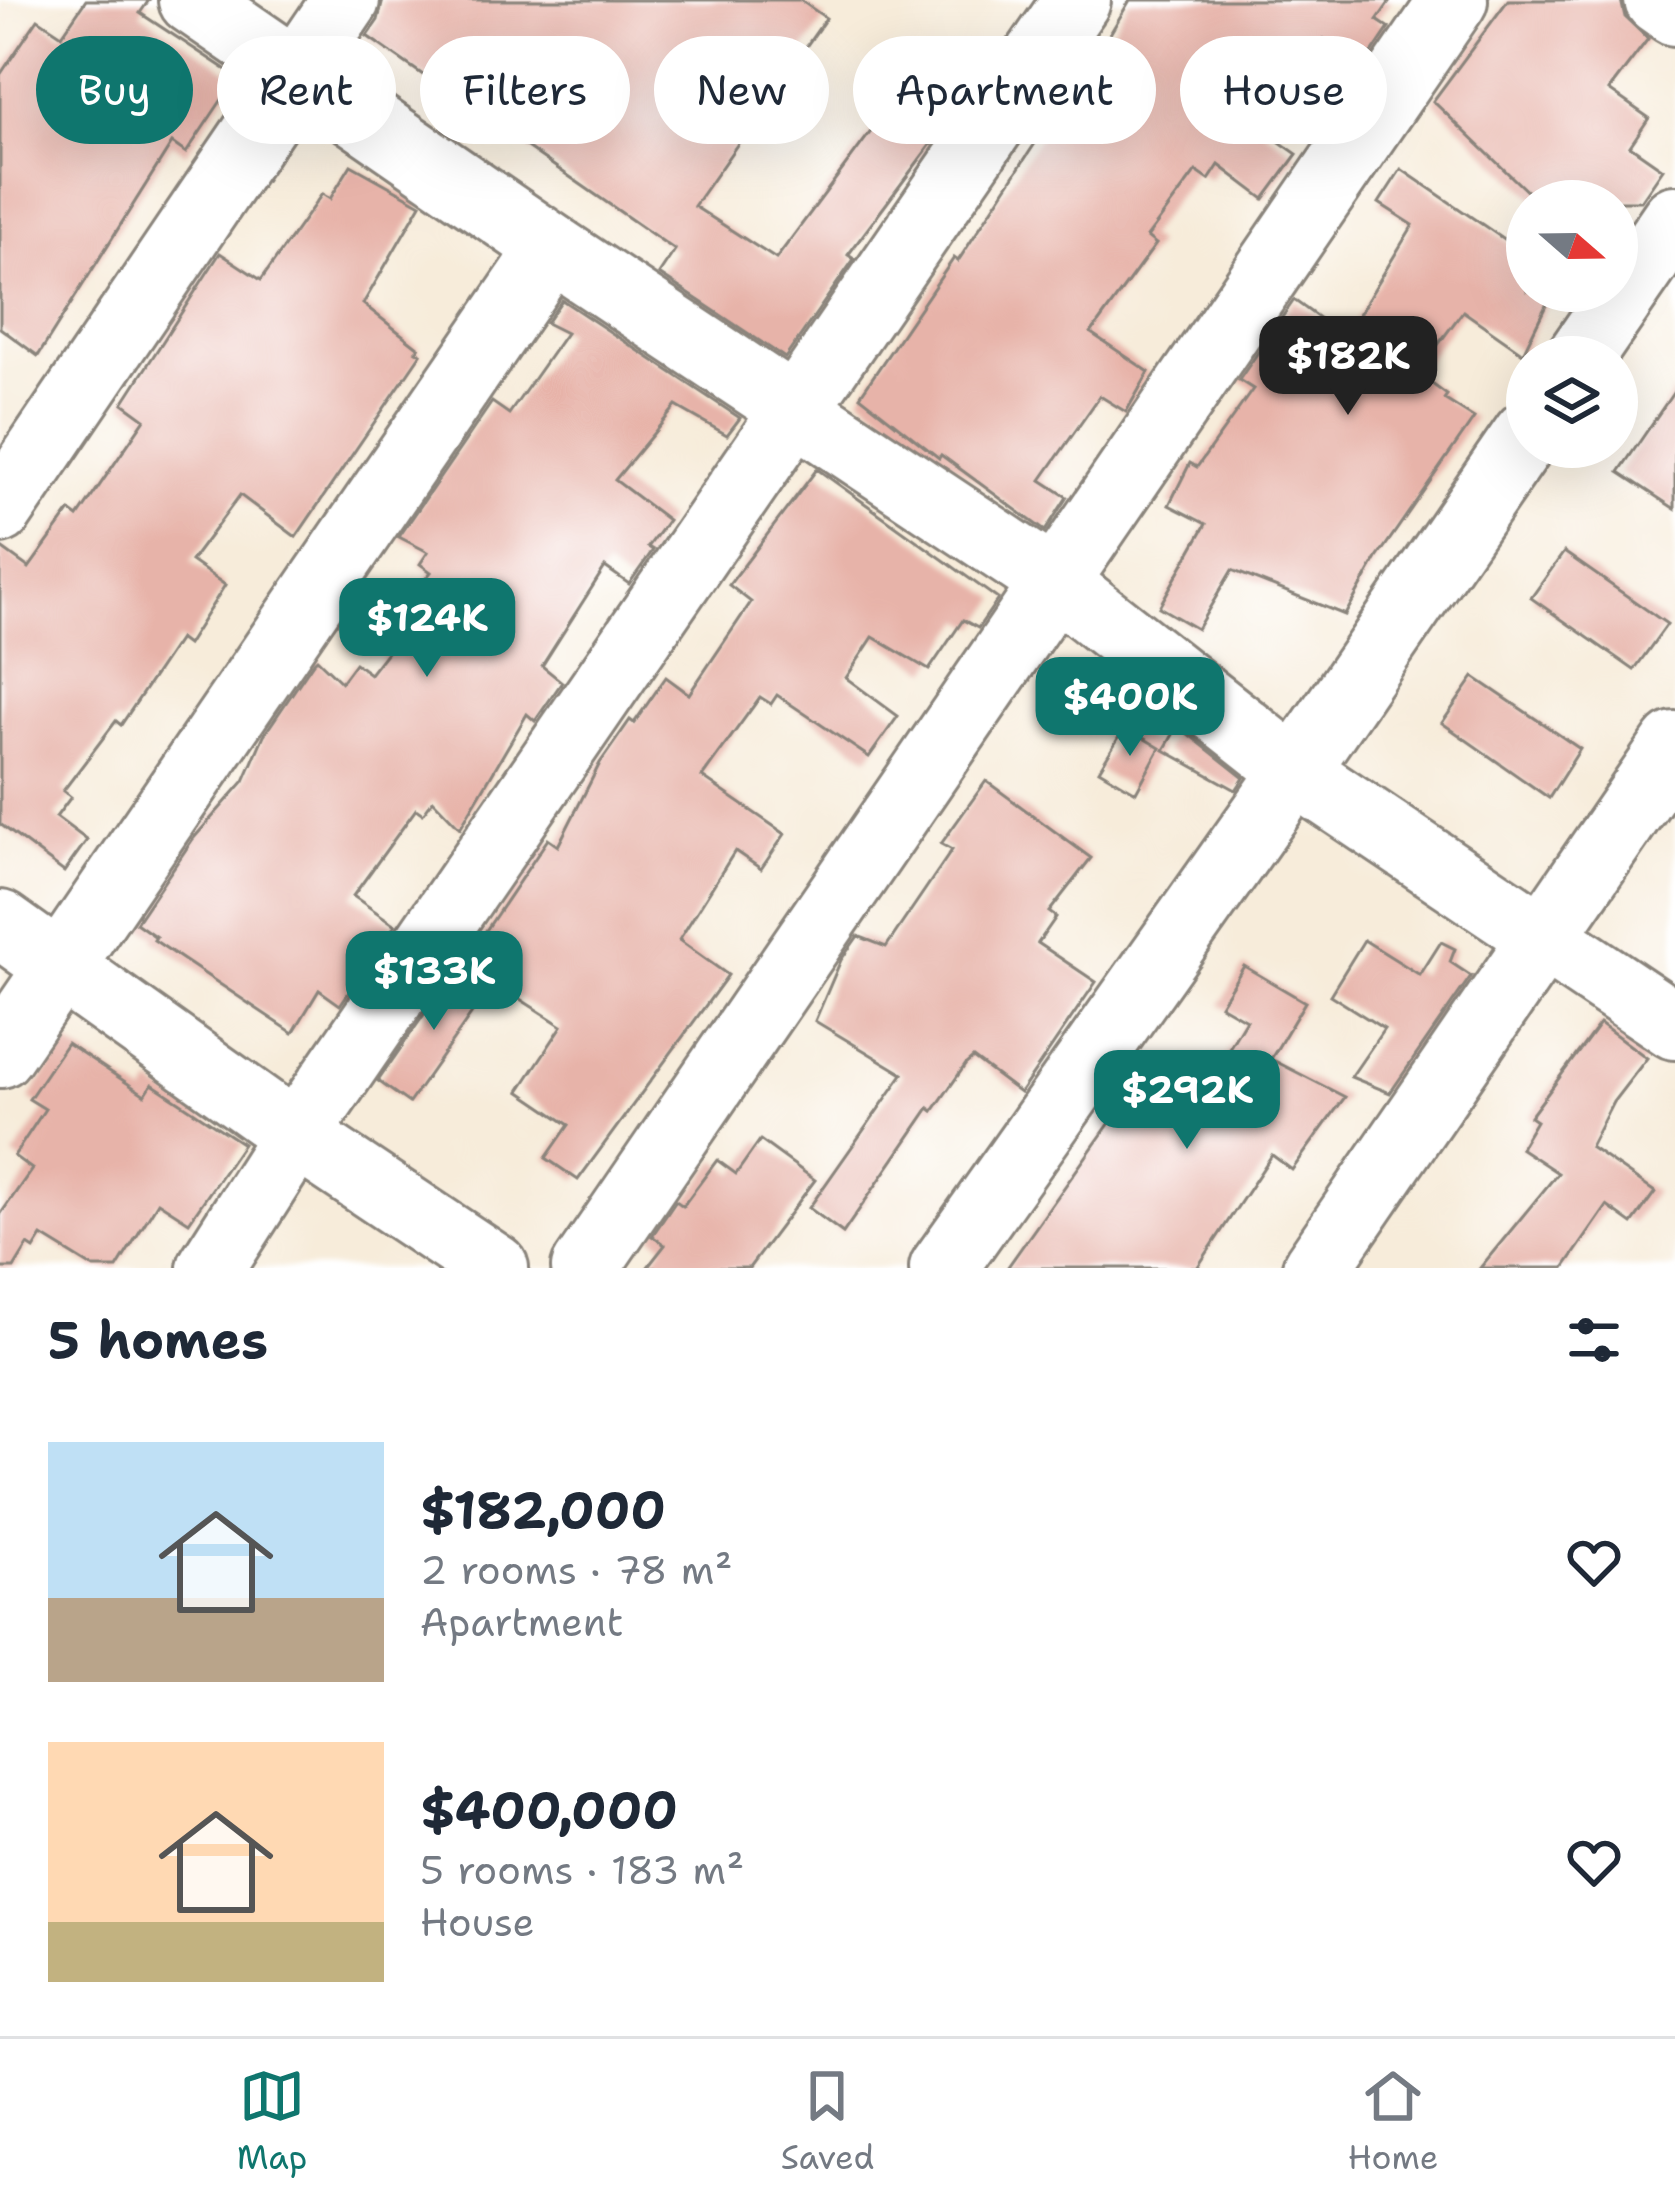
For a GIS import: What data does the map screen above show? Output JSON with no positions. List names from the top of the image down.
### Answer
{
  "north": "right",
  "page": {
    "chip": [
      "Buy",
      "Rent",
      "Filters",
      "New",
      "Apartment",
      "House"
    ],
    "price": [
      "$182K",
      "$124K",
      "$400K",
      "$133K",
      "$292K"
    ],
    "heading": "5 homes",
    "list": [
      {
        "name": "$182,000",
        "note": "2 rooms · 78 m² · Apartment"
      },
      {
        "name": "$400,000",
        "note": "5 rooms · 183 m² · House"
      }
    ],
    "tabs": ["Map", "Saved", "Home"]
  }
}
